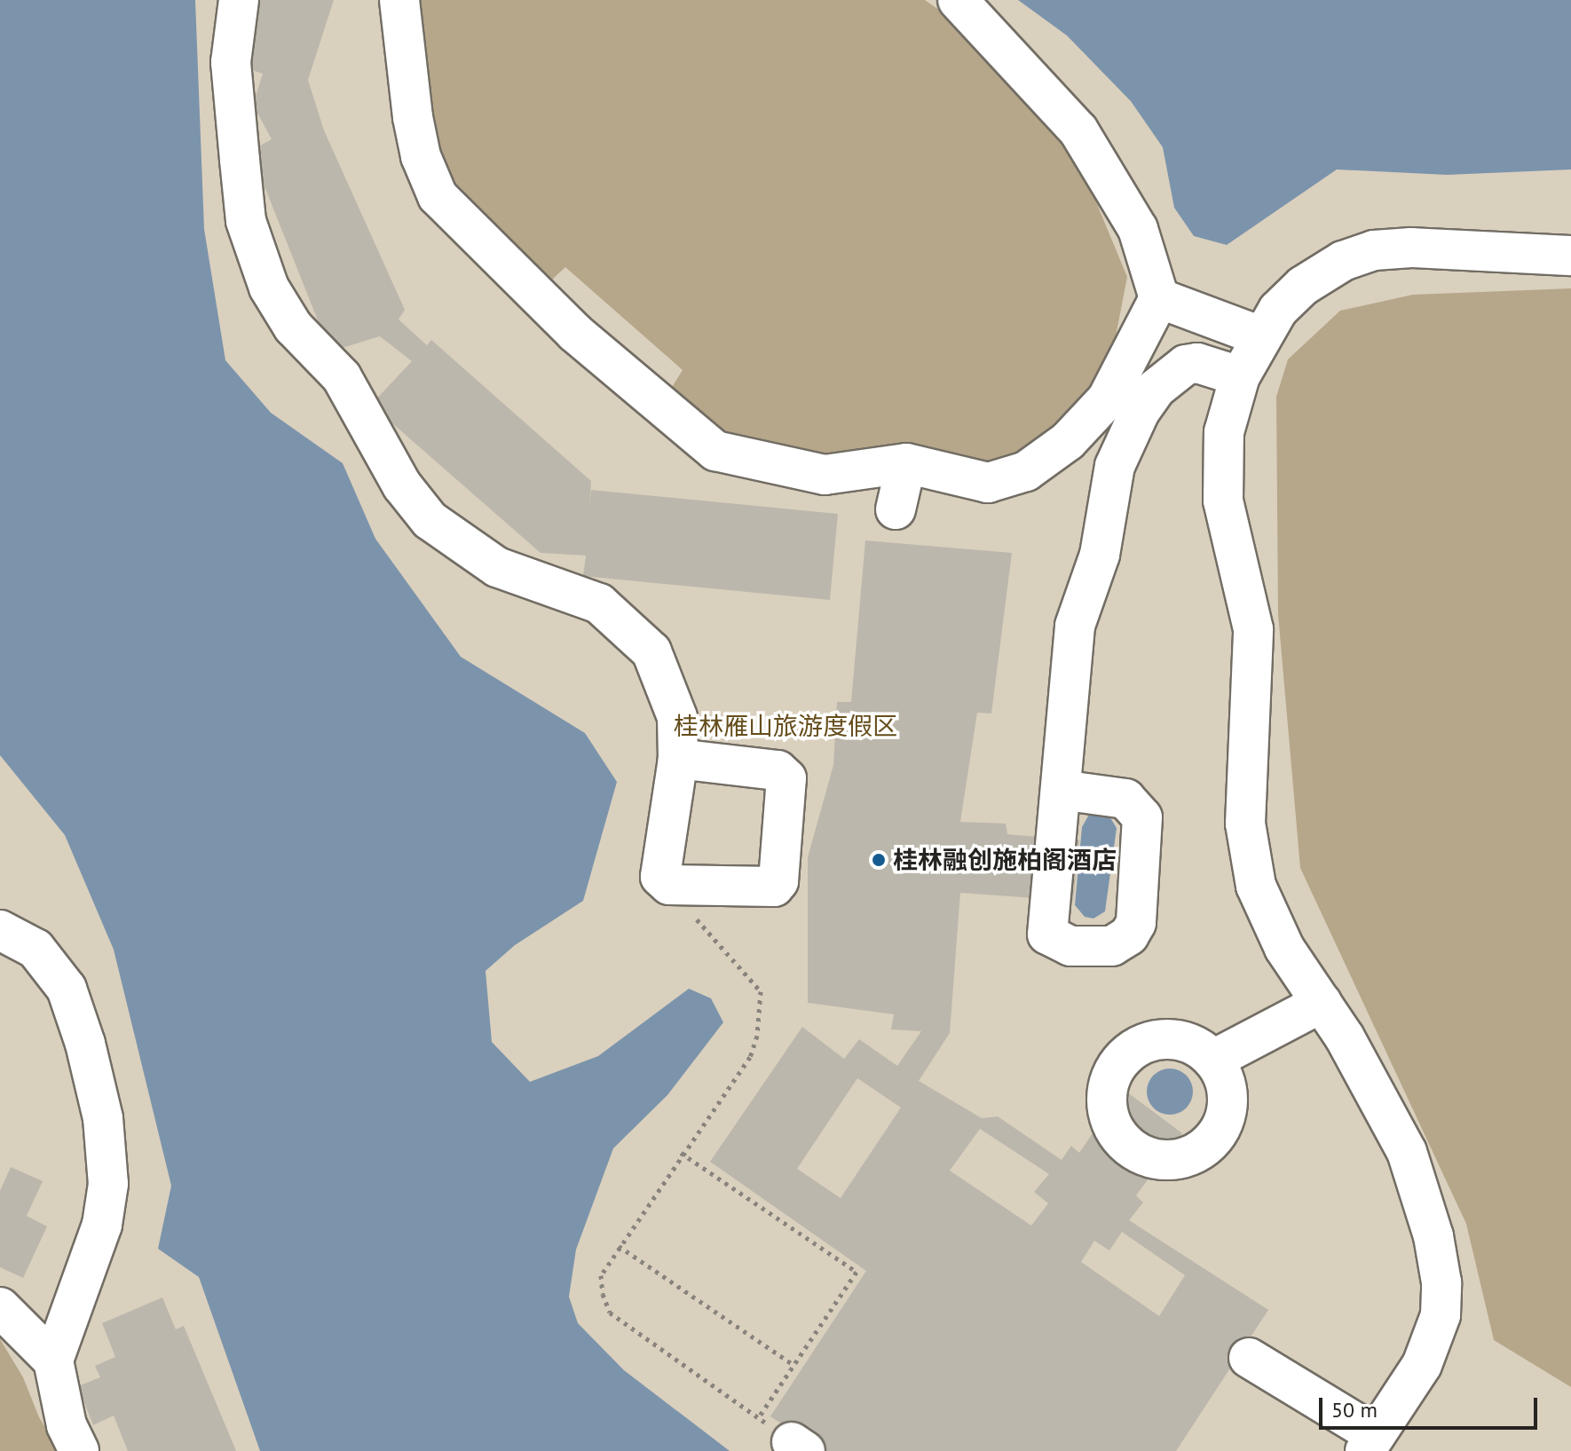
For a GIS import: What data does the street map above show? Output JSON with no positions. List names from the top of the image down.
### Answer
{
  "parks": ["桂林雁山旅游度假区"],
  "places": ["桂林融创施柏阁酒店"],
  "scale_bar": "50 m"
}
